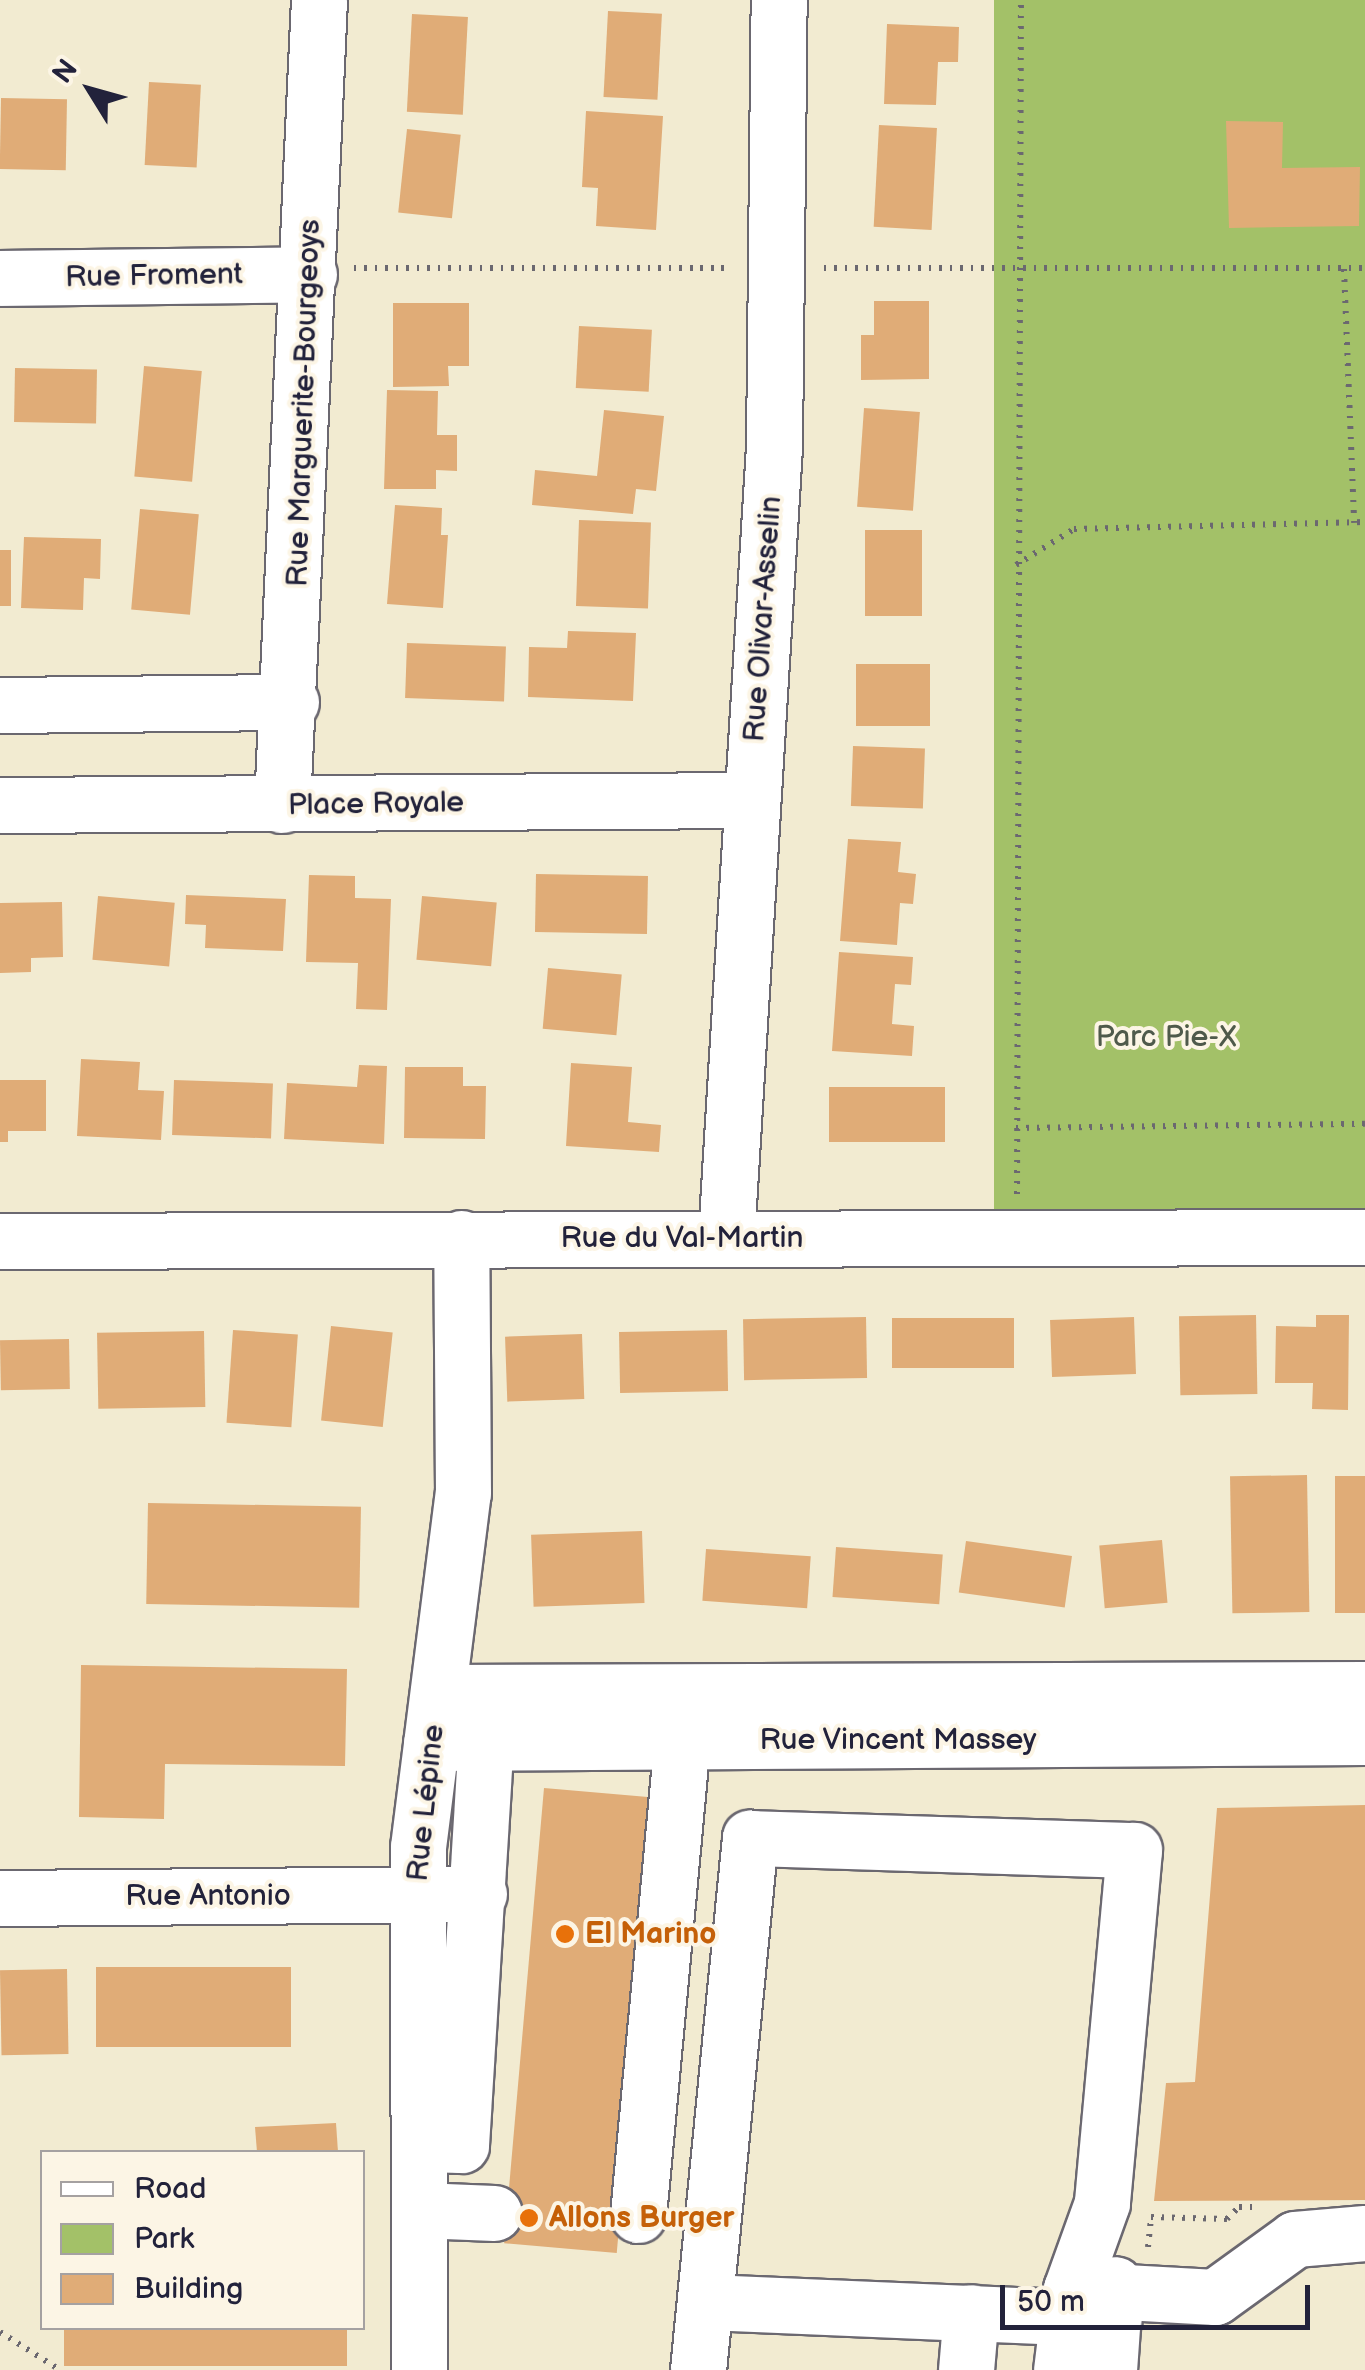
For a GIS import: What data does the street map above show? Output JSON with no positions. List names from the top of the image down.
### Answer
{
  "streets": {
    "street": [
      "Rue Froment",
      "Rue Marguerite-Bourgeoys",
      "Rue Olivar-Asselin",
      "Place Royale",
      "Rue du Val-Martin",
      "Rue Vincent Massey",
      "Rue Lépine",
      "Rue Antonio"
    ]
  },
  "crossings": [
    ["Rue Froment", "Rue Marguerite-Bourgeoys"],
    ["Rue Marguerite-Bourgeoys", "Place Royale"],
    ["Rue Olivar-Asselin", "Place Royale"],
    ["Rue Olivar-Asselin", "Rue du Val-Martin"],
    ["Rue du Val-Martin", "Rue Lépine"],
    ["Rue Vincent Massey", "Rue Lépine"],
    ["Rue Lépine", "Rue Antonio"]
  ],
  "parks": ["Parc Pie-X"],
  "places": ["El Marino", "Allons Burger"],
  "legend": ["Road", "Park", "Building"],
  "scale_bar": "50 m",
  "north": "top left"
}
